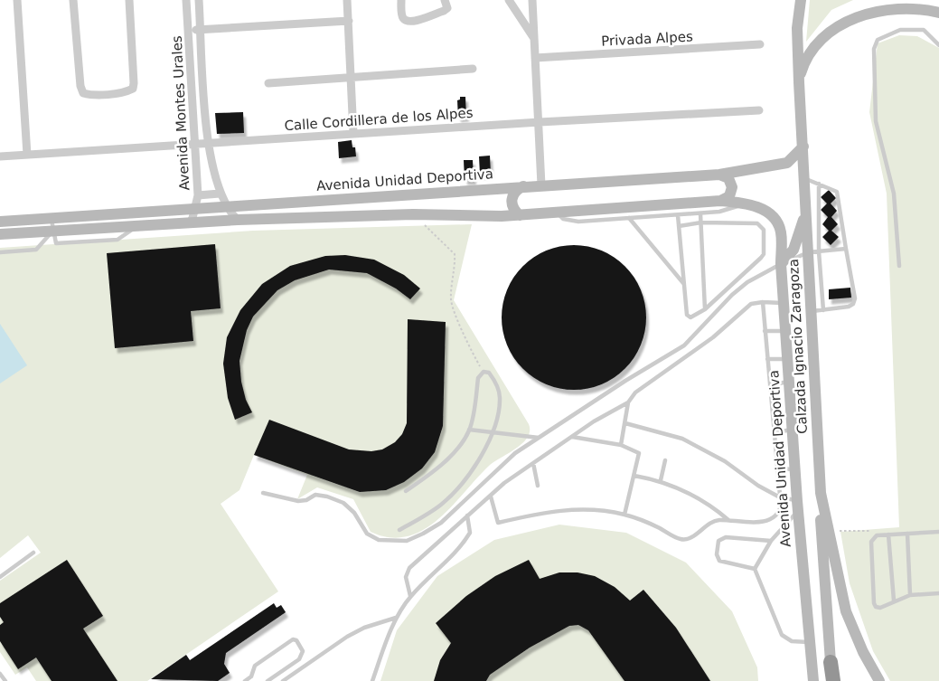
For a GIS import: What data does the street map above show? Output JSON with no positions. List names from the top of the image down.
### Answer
{
  "streets": {
    "street": [
      "Privada Alpes",
      "Avenida Montes Urales",
      "Calle Cordillera de los Alpes",
      "Avenida Unidad Deportiva",
      "Calzada Ignacio Zaragoza"
    ]
  },
  "crossings": [
    ["Avenida Montes Urales", "Calle Cordillera de los Alpes"],
    ["Avenida Montes Urales", "Avenida Unidad Deportiva"],
    ["Avenida Unidad Deportiva", "Calzada Ignacio Zaragoza"]
  ]
}
